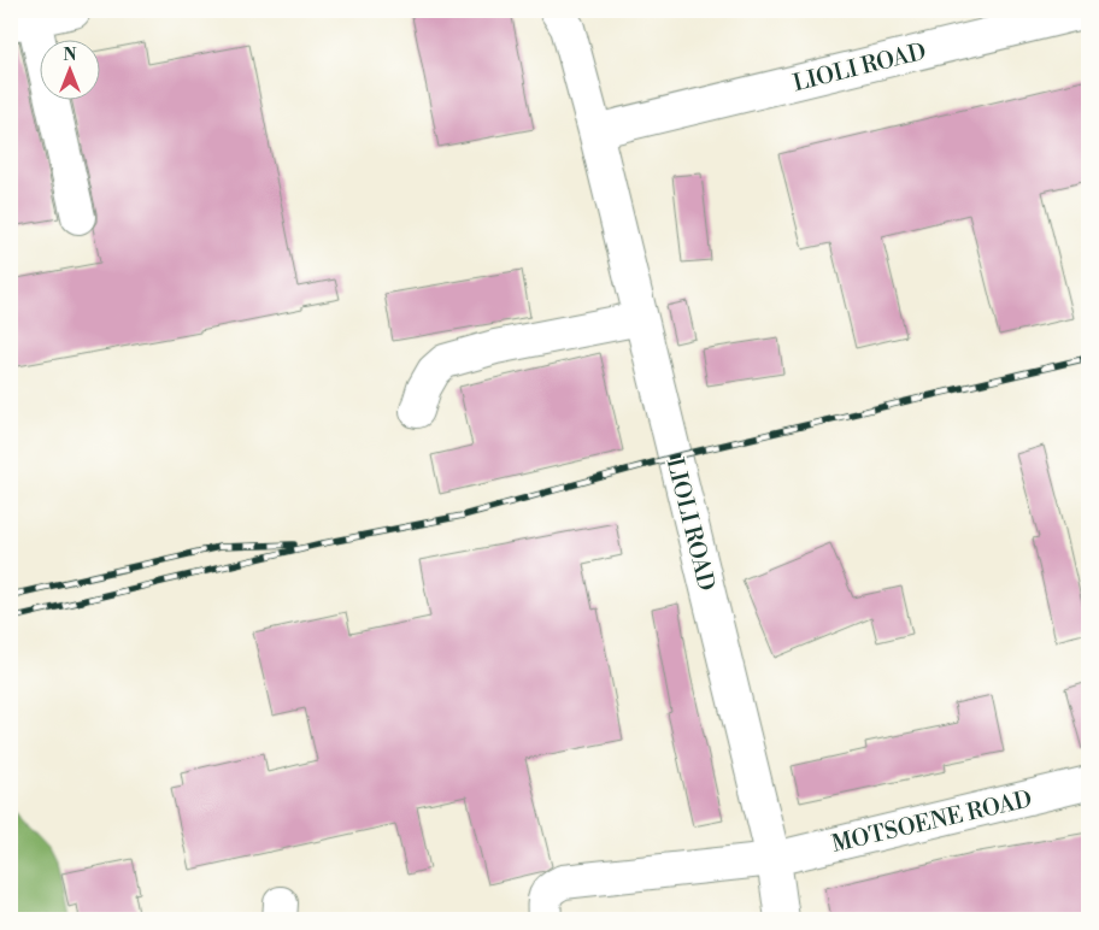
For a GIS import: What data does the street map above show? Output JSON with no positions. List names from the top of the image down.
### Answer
{
  "streets": {
    "street": ["LIOLI ROAD", "MOTSOENE ROAD"]
  },
  "crossings": [
    ["LIOLI ROAD", "MOTSOENE ROAD"]
  ],
  "north": "top"
}
